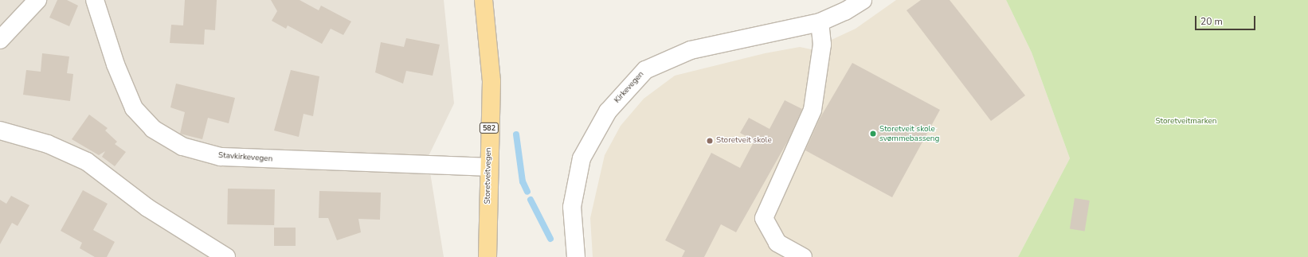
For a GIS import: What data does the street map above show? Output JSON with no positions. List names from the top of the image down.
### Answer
{
  "streets": {
    "main road": ["582", "Storetveitvegen"],
    "street": ["Kirkevegen", "Stavkirkevegen"]
  },
  "crossings": [
    ["Stavkirkevegen", "Storetveitvegen"]
  ],
  "parks": ["Storetveitmarken"],
  "places": ["Storetveit skole svømmebasseng", "Storetveit skole"],
  "scale_bar": "20 m"
}
